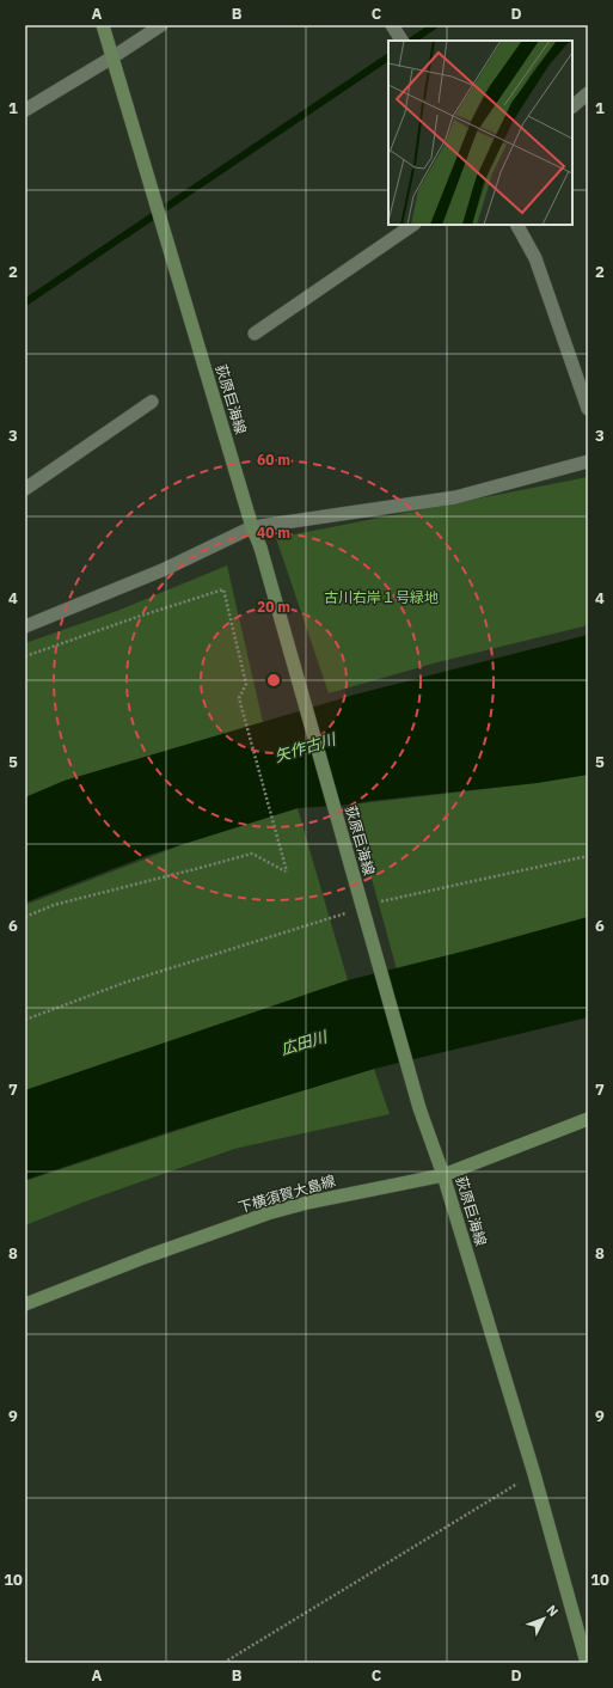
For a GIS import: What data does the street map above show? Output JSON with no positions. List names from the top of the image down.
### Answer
{
  "streets": {
    "main road": ["荻原巨海線", "下横須賀大島線"]
  },
  "crossings": [
    ["荻原巨海線", "下横須賀大島線"]
  ],
  "water": ["矢作古川", "広田川"],
  "parks": ["古川右岸１号緑地"],
  "north": "top right",
  "grid": {
    "columns": [
      "A",
      "B",
      "C",
      "D"
    ],
    "rows": [
      "1",
      "2",
      "3",
      "4",
      "5",
      "6",
      "7",
      "8",
      "9",
      "10"
    ]
  },
  "rings": ["60 m", "40 m", "20 m"]
}
